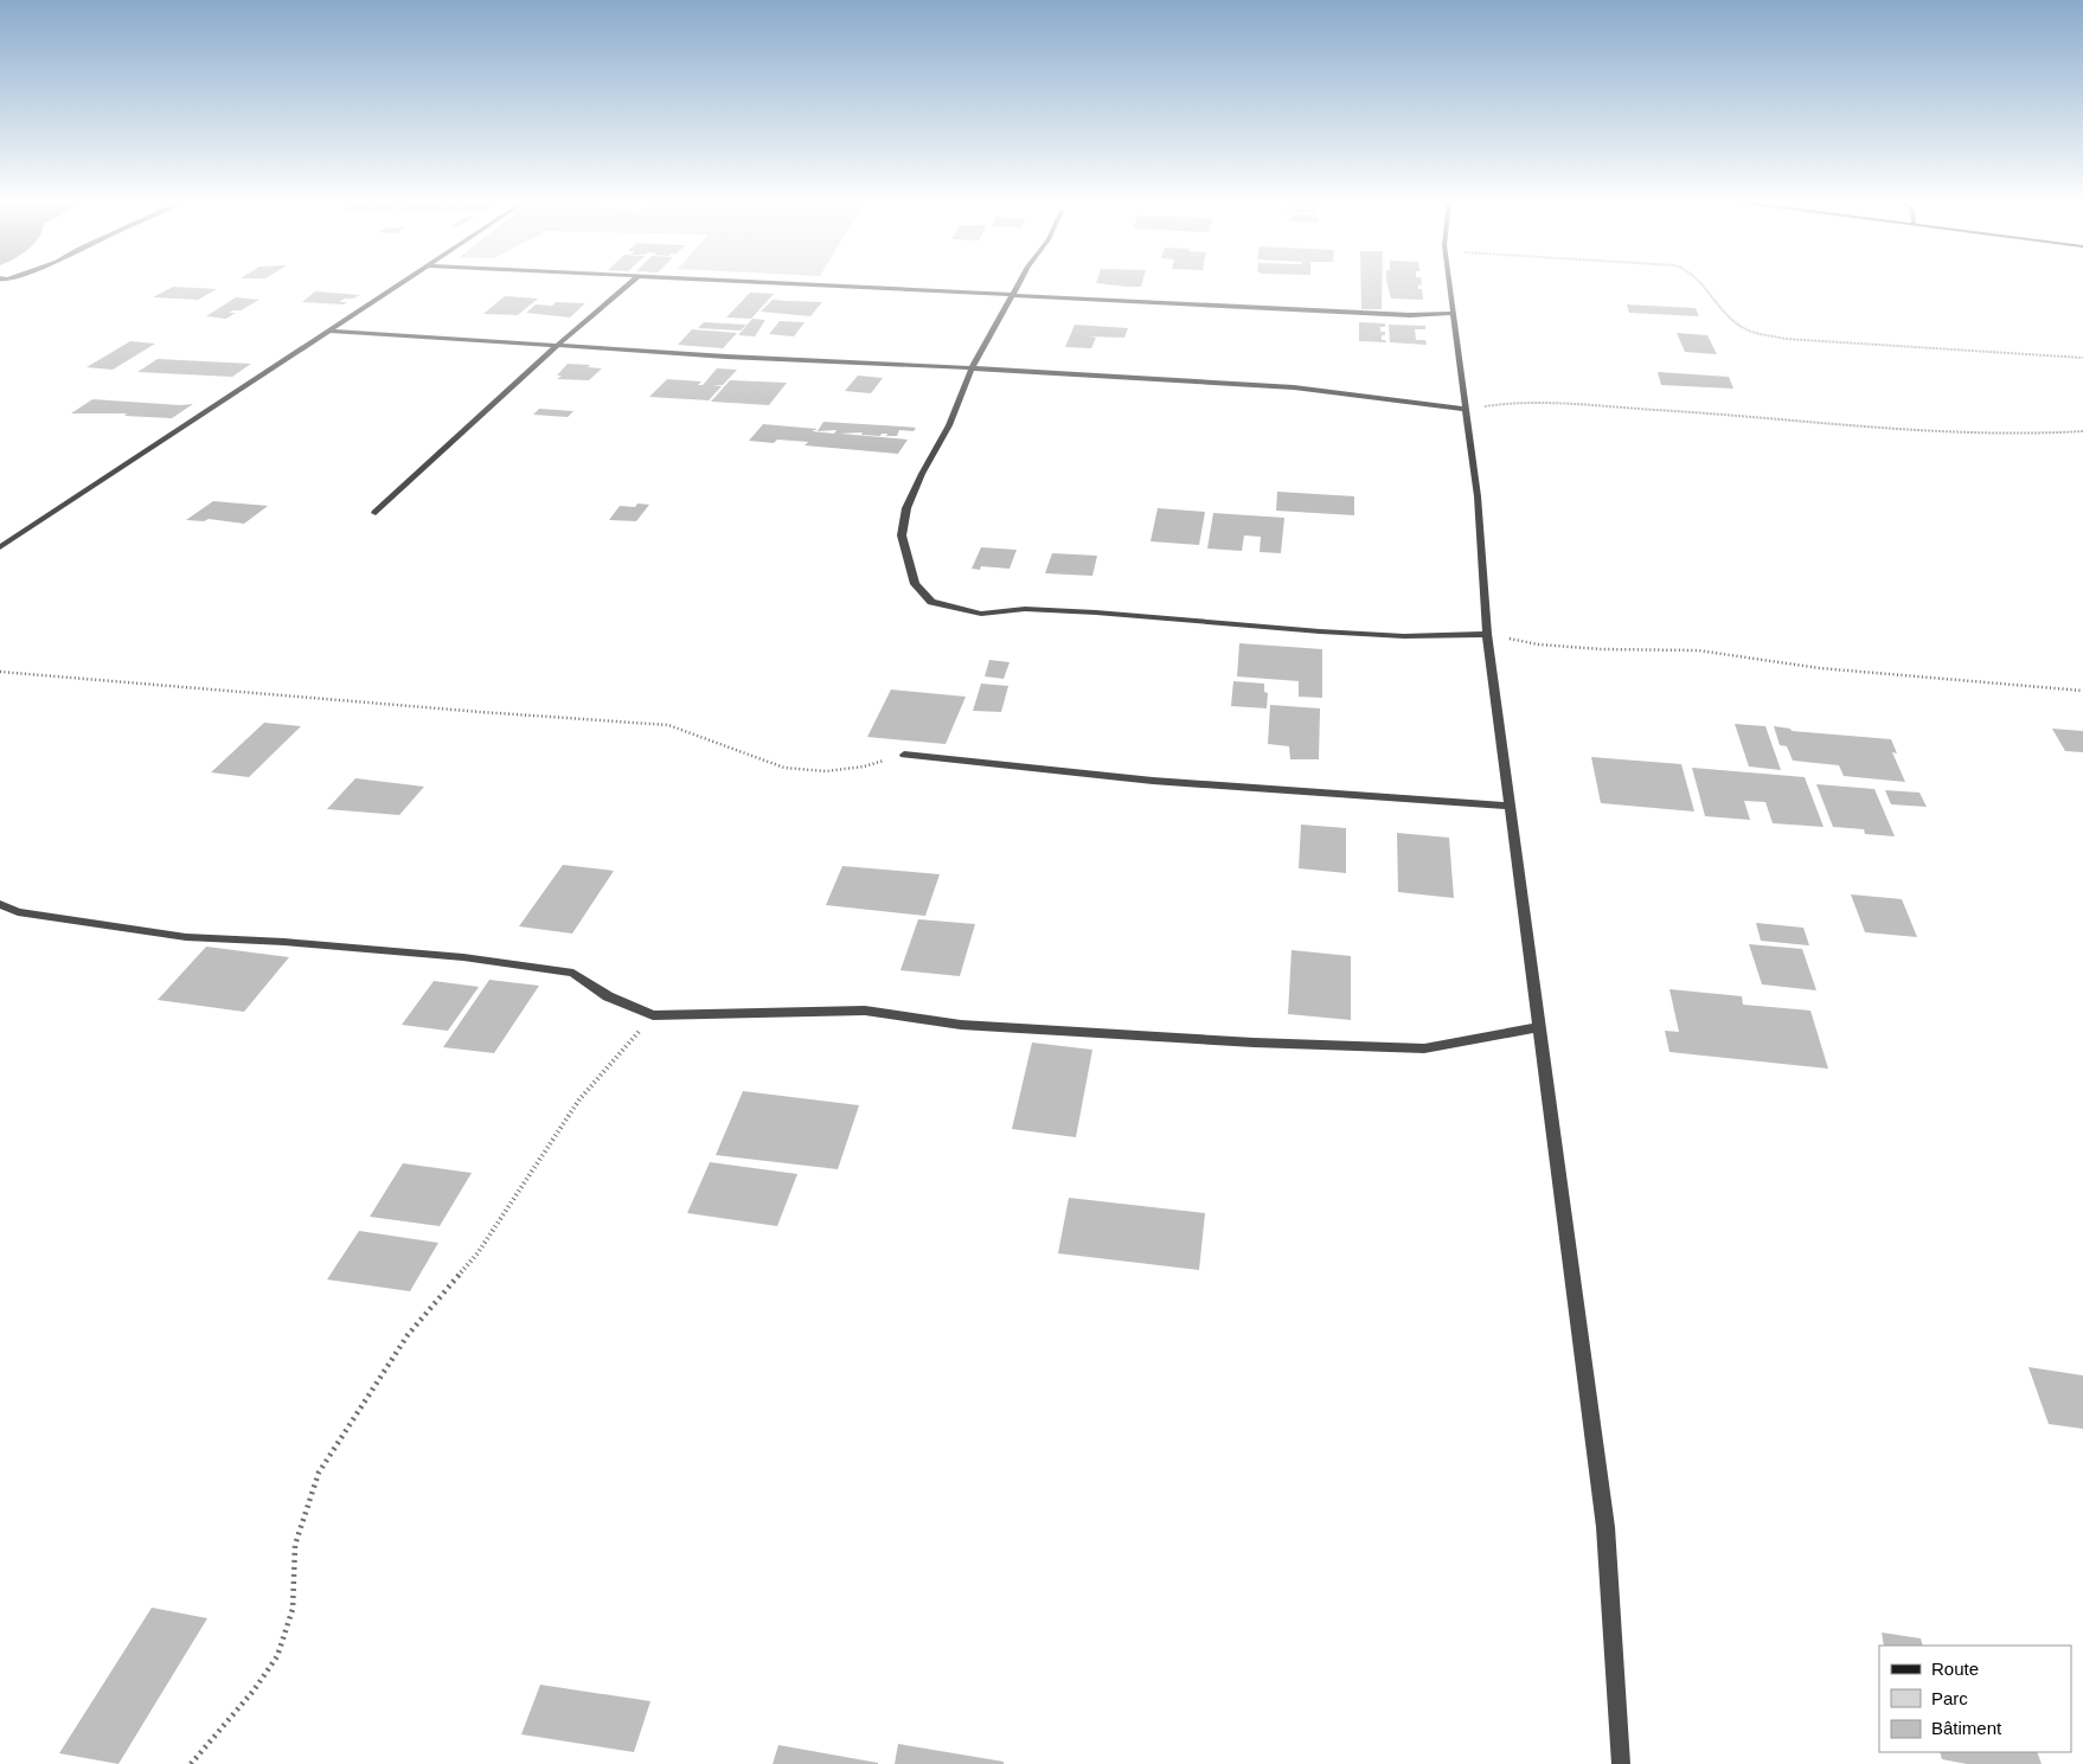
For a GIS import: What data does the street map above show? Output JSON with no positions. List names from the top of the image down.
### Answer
{
  "legend": ["Route", "Parc", "Bâtiment"]
}
